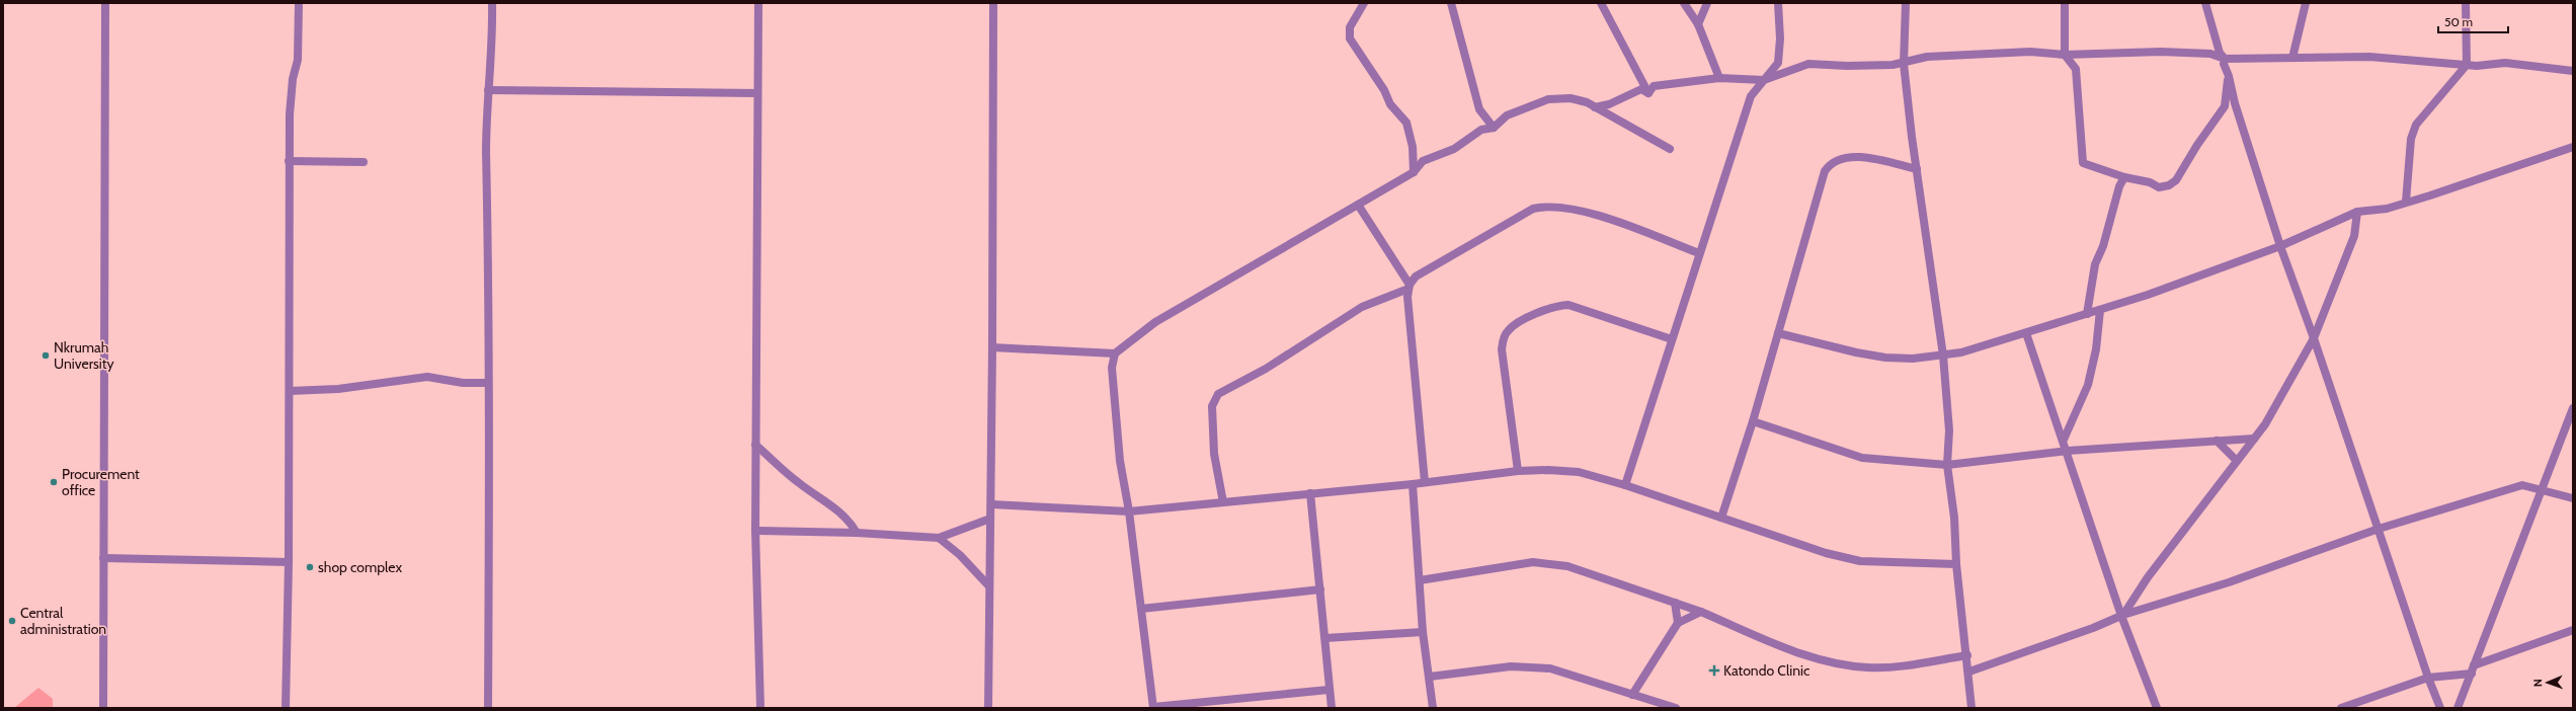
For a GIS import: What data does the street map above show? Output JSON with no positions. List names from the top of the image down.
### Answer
{
  "places": {
    "other": [
      "Nkrumah University",
      "Procurement office",
      "shop complex",
      "Central administration"
    ],
    "health": ["Katondo Clinic"]
  },
  "scale_bar": "50 m",
  "north": "left"
}
